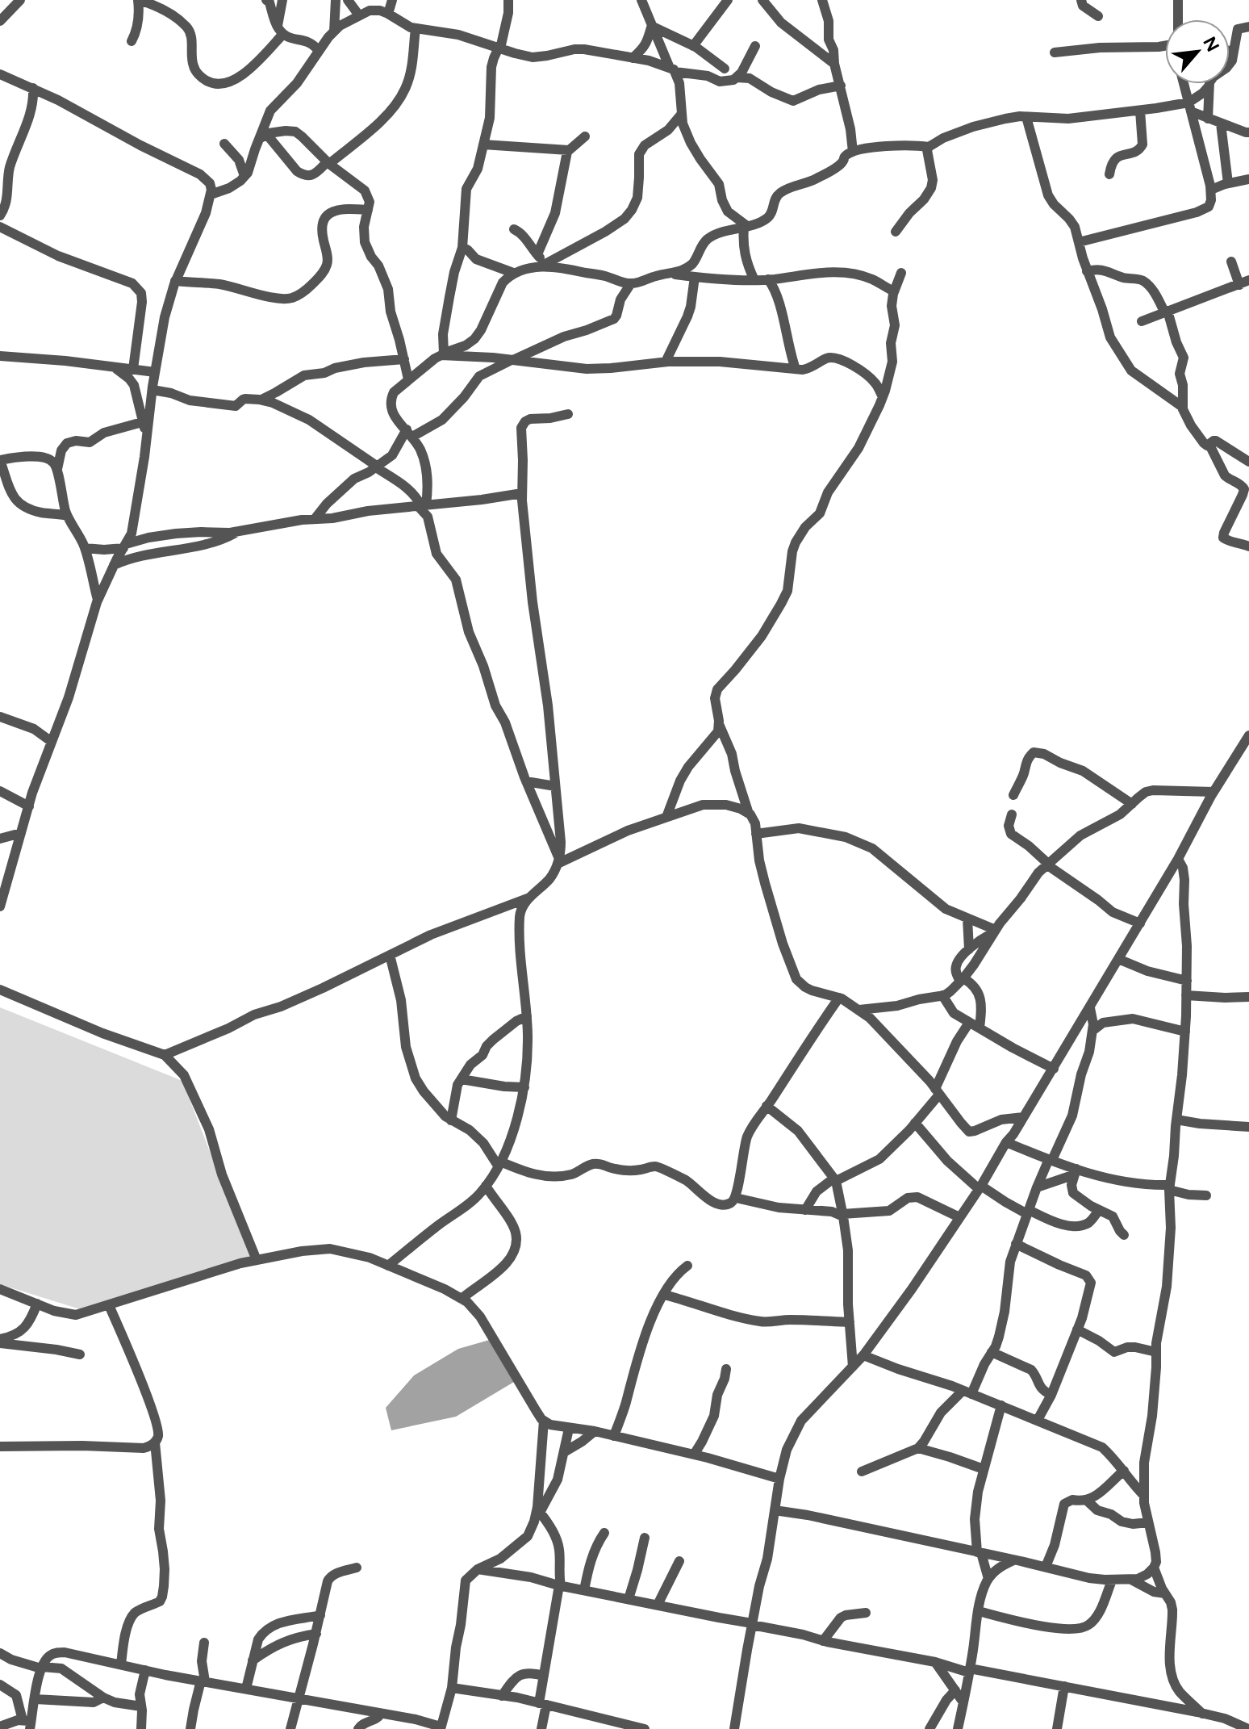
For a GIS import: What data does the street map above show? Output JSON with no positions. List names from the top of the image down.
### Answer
{
  "north": "top right"
}
